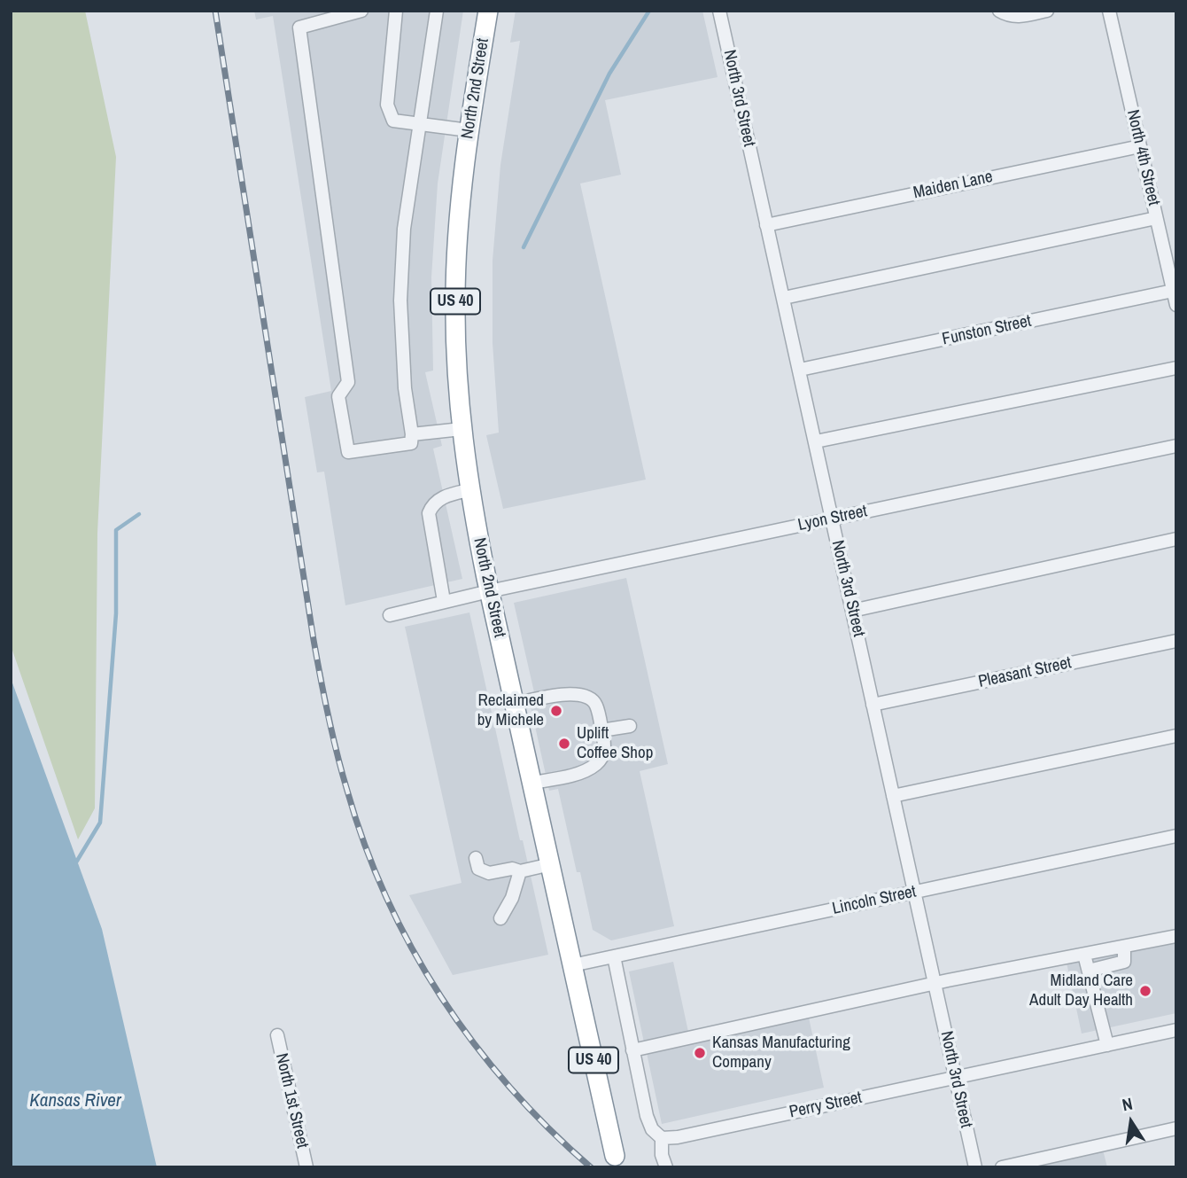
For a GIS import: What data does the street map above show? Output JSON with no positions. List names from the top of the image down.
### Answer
{
  "streets": {
    "highway": ["North 2nd Street", "US 40"],
    "street": [
      "North 3rd Street",
      "North 4th Street",
      "Maiden Lane",
      "Funston Street",
      "Lyon Street",
      "Pleasant Street",
      "Lincoln Street",
      "North 1st Street",
      "Perry Street"
    ]
  },
  "crossings": [
    ["North 2nd Street", "Lyon Street"],
    ["North 2nd Street", "Lincoln Street"],
    ["North 3rd Street", "Maiden Lane"],
    ["North 3rd Street", "Funston Street"],
    ["North 3rd Street", "Lyon Street"],
    ["North 3rd Street", "Pleasant Street"],
    ["North 3rd Street", "Lincoln Street"],
    ["North 3rd Street", "Perry Street"],
    ["North 4th Street", "Maiden Lane"],
    ["North 4th Street", "Funston Street"]
  ],
  "water": ["Kansas River"],
  "places": [
    "Reclaimed by Michele",
    "Uplift Coffee Shop",
    "Midland Care Adult Day Health",
    "Kansas Manufacturing Company"
  ],
  "north": "top"
}
